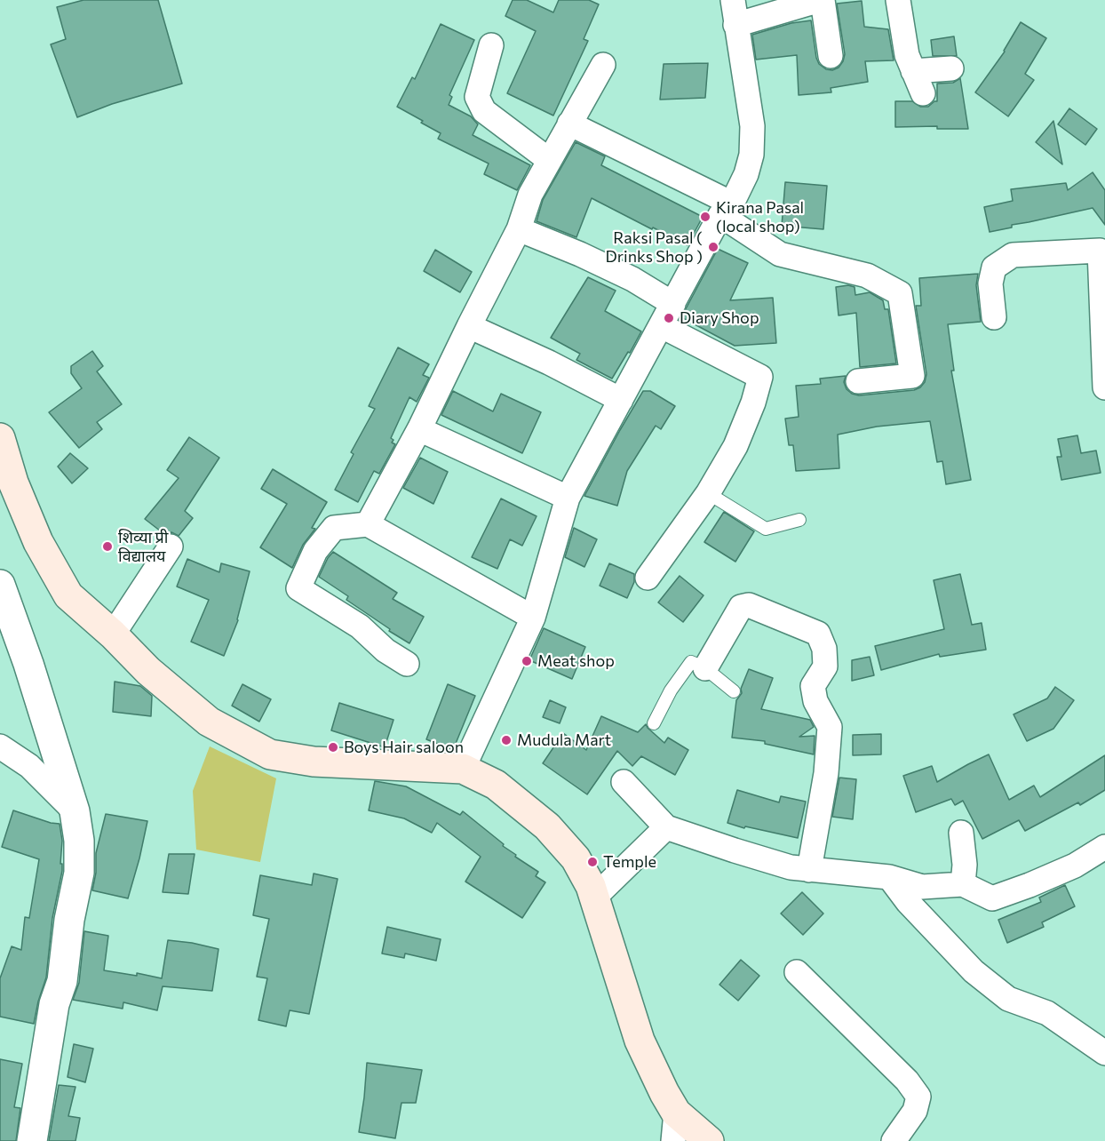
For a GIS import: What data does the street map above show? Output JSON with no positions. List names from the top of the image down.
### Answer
{
  "places": [
    "Kirana Pasal (local shop)",
    "Raksi Pasal ( Drinks Shop )",
    "Diary Shop",
    "शिव्या प्री विद्यालय",
    "Meat shop",
    "Mudula Mart",
    "Boys Hair saloon",
    "Temple"
  ]
}
